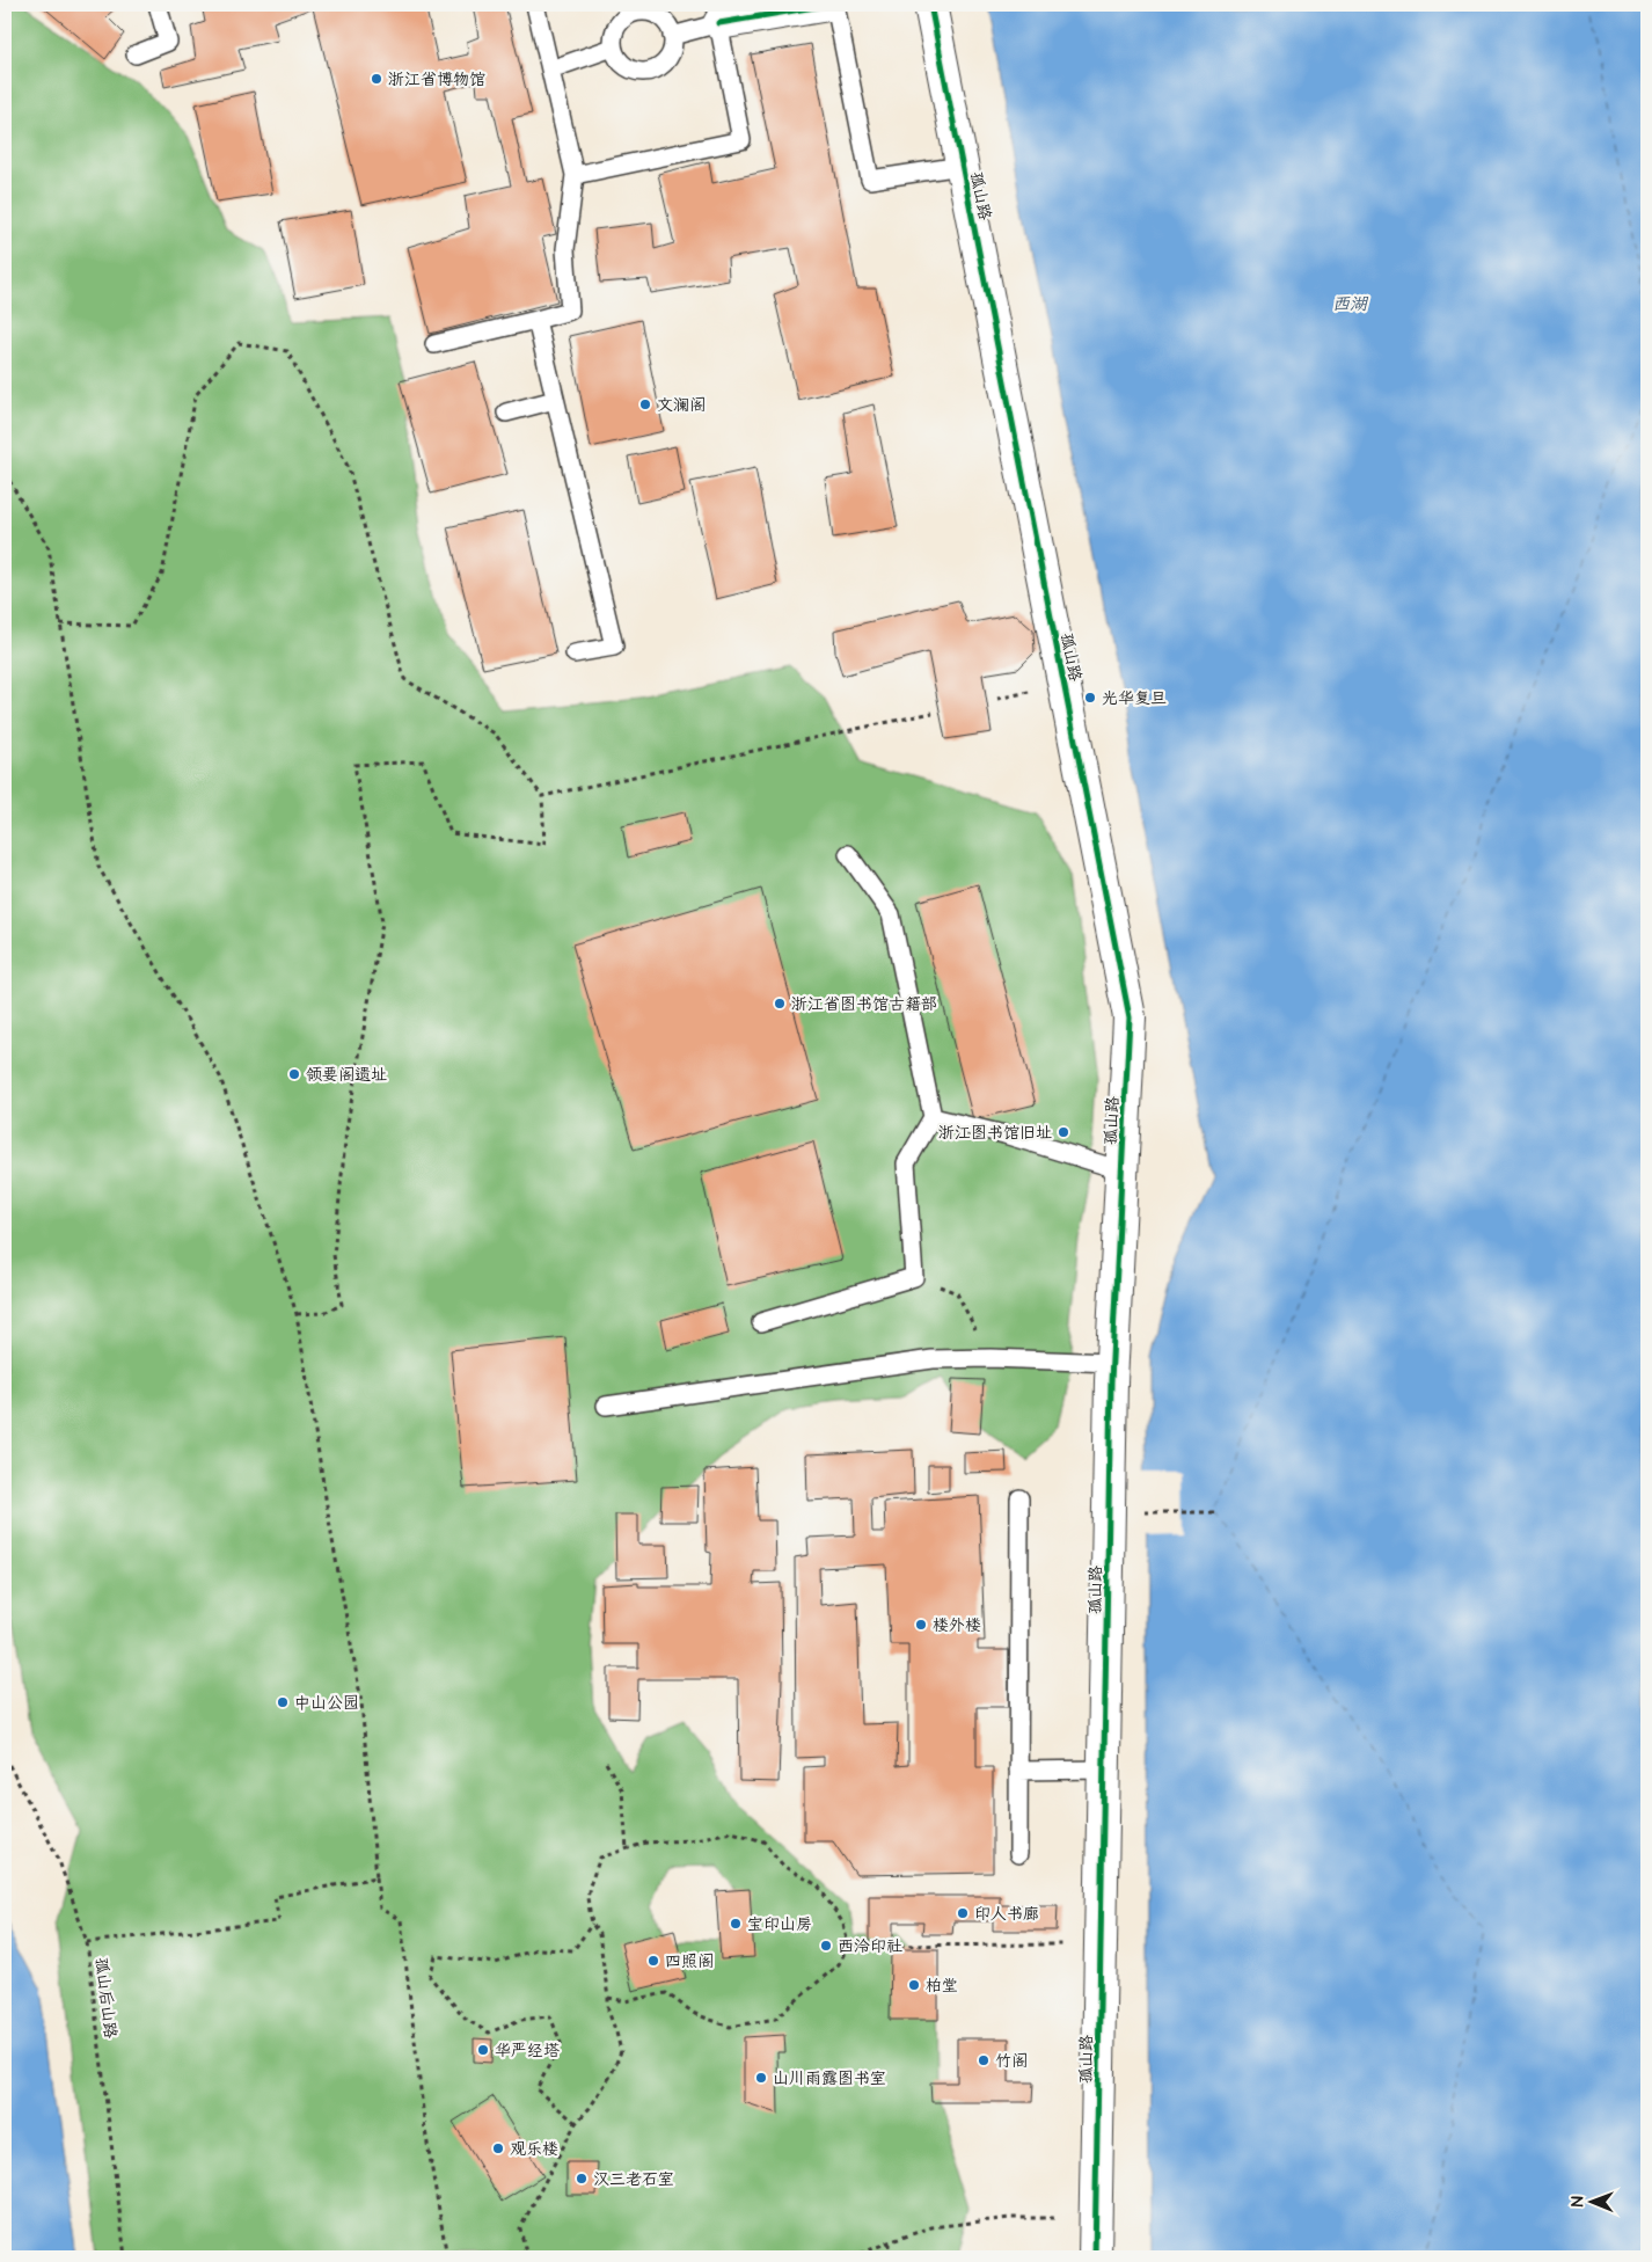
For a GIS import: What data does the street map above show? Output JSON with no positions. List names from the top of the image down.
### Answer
{
  "streets": {
    "street": ["孤山路"],
    "path": ["孤山后山路"]
  },
  "water": ["西湖"],
  "places": [
    "浙江省博物馆",
    "文澜阁",
    "光华复旦",
    "浙江省图书馆古籍部",
    "领要阁遗址",
    "浙江图书馆旧址",
    "楼外楼",
    "中山公园",
    "印人书廊",
    "宝印山房",
    "西泠印社",
    "四照阁",
    "柏堂",
    "华严经塔",
    "竹阁",
    "山川雨露图书室",
    "观乐楼",
    "汉三老石室"
  ],
  "north": "left"
}
